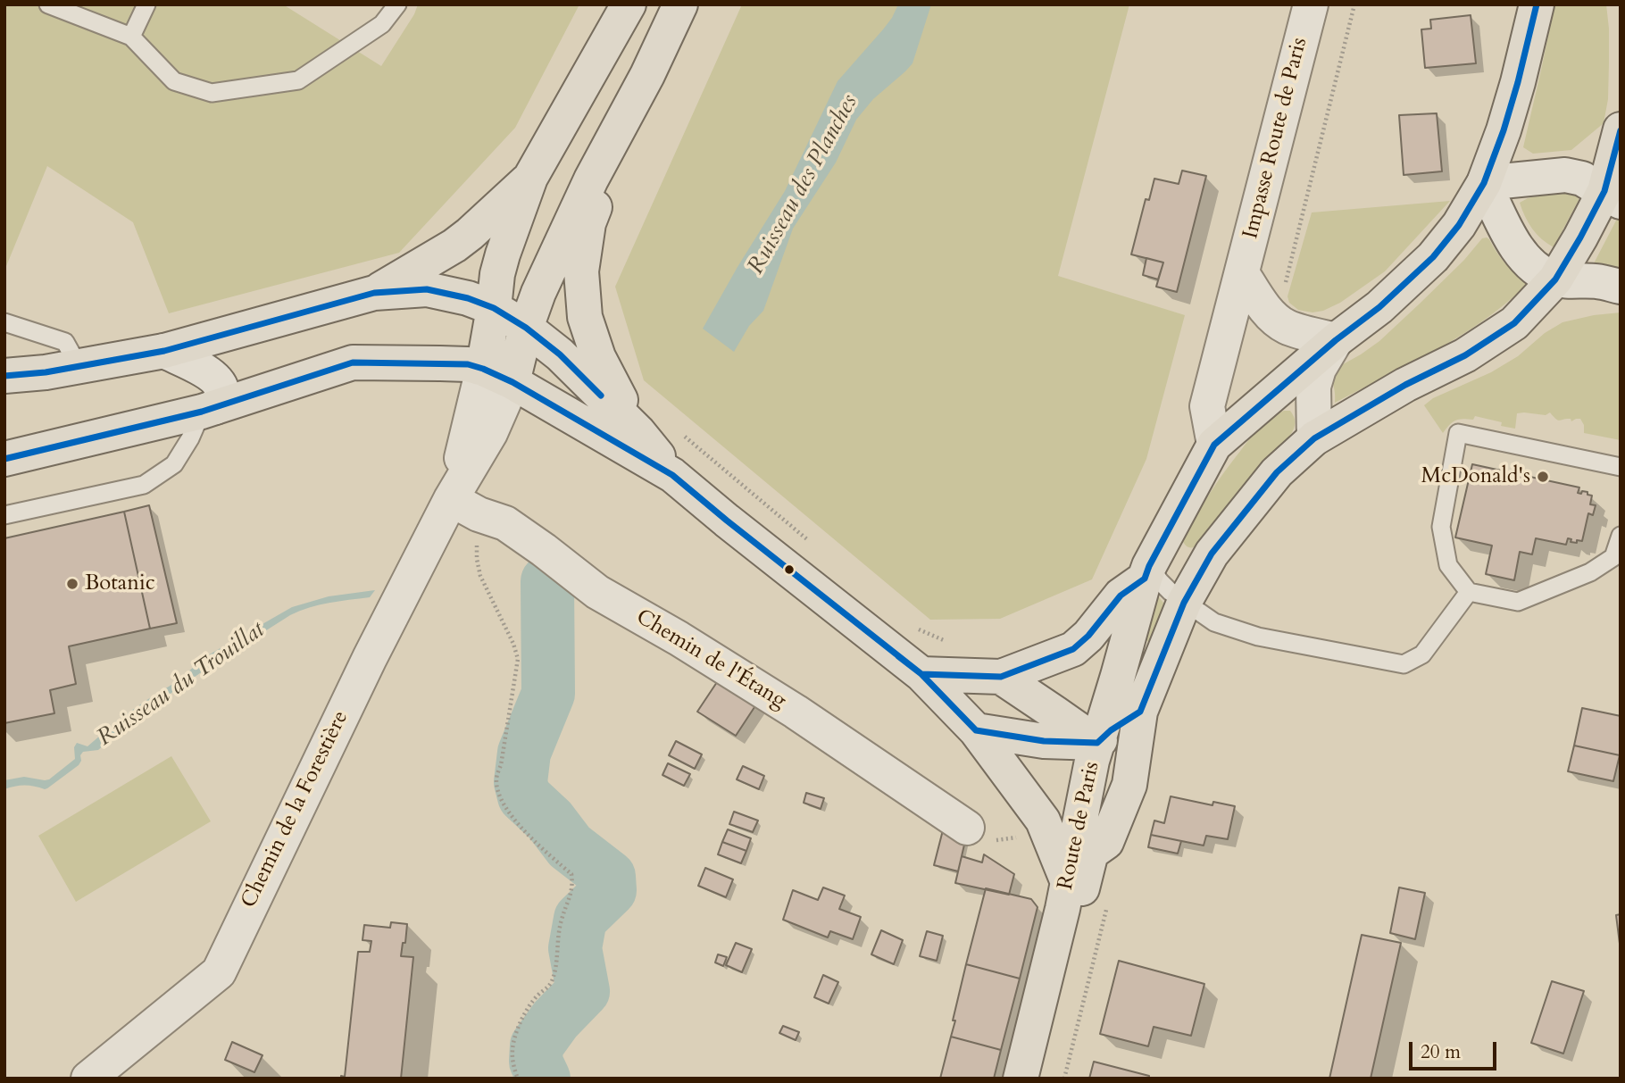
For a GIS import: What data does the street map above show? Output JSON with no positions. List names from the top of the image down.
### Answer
{
  "streets": {
    "main road": ["Chemin de la Forestière", "Route de Paris"],
    "street": ["Impasse Route de Paris", "Chemin de l'Étang"]
  },
  "crossings": [
    ["Impasse Route de Paris", "Route de Paris"],
    ["Chemin de l'Étang", "Chemin de la Forestière"]
  ],
  "water": ["Ruisseau des Planches", "Ruisseau du Trouillat"],
  "places": ["McDonald's", "Botanic"],
  "scale_bar": "20 m"
}
